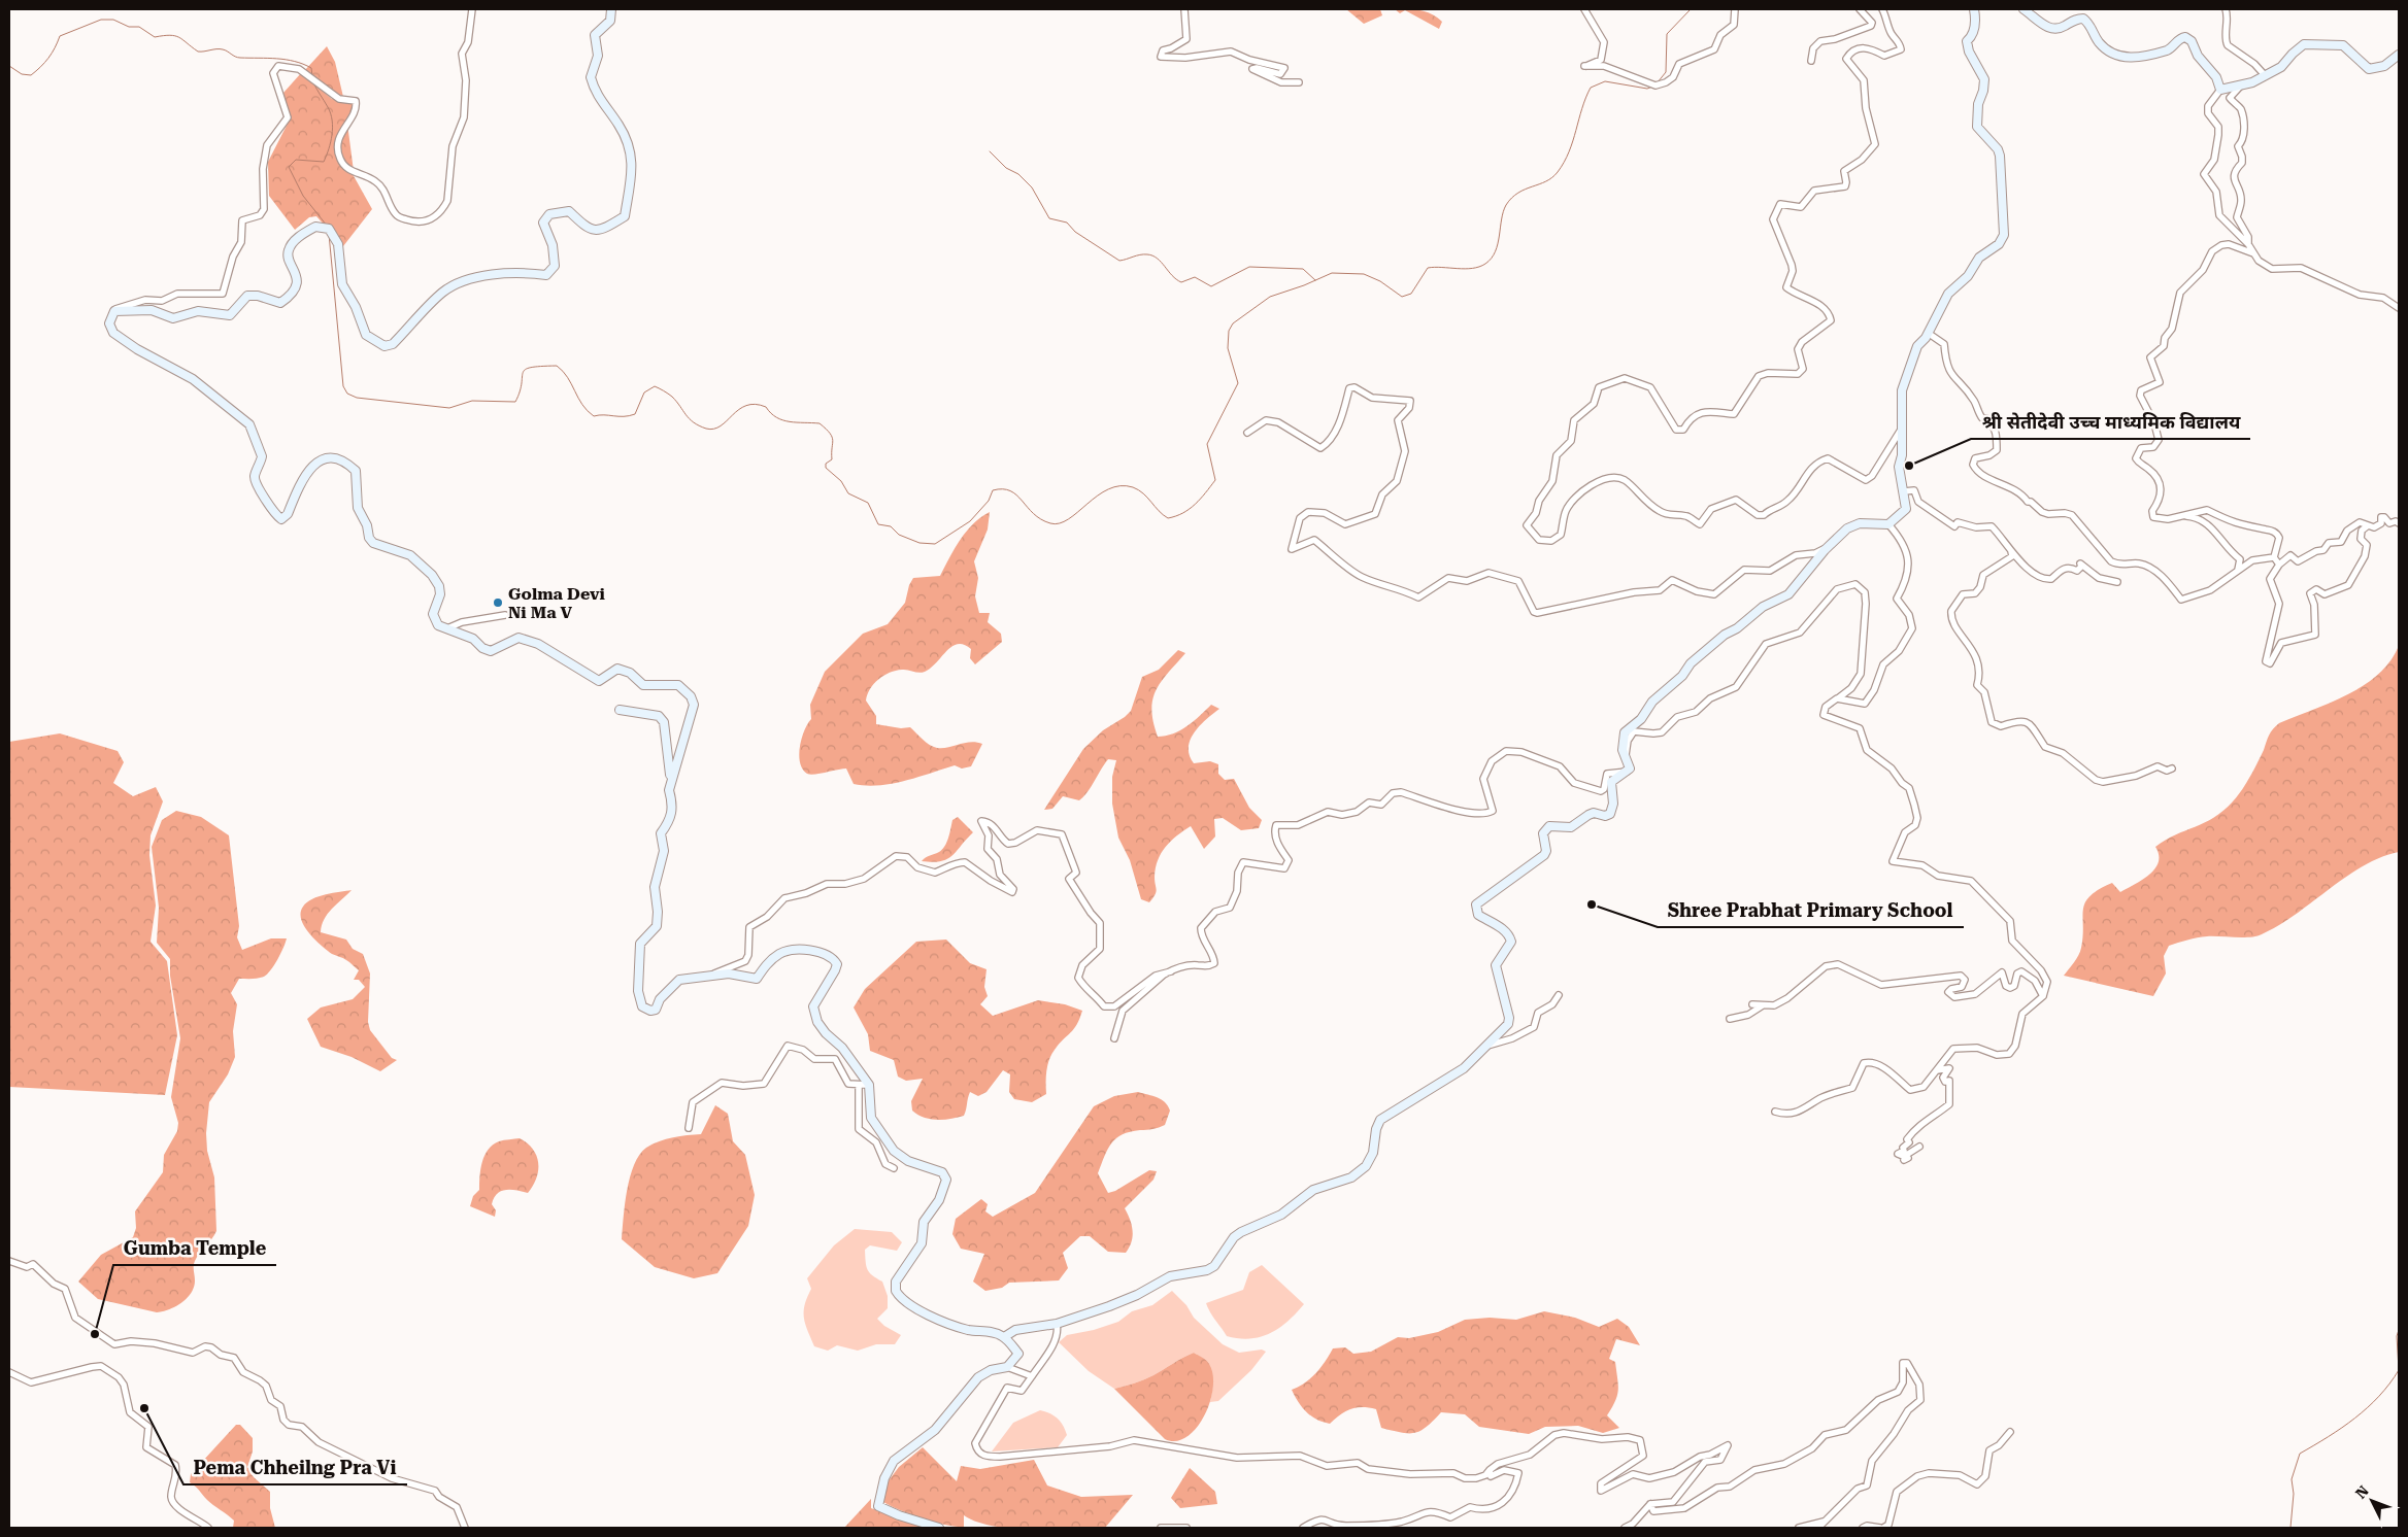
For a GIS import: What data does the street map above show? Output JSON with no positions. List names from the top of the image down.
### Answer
{
  "places": [
    "श्री सेतीदेवी उच्च माध्यमिक विद्यालय",
    "Golma Devi Ni Ma V",
    "Shree Prabhat Primary School",
    "Gumba Temple",
    "Pema Chheilng Pra Vi"
  ],
  "north": "top left"
}
